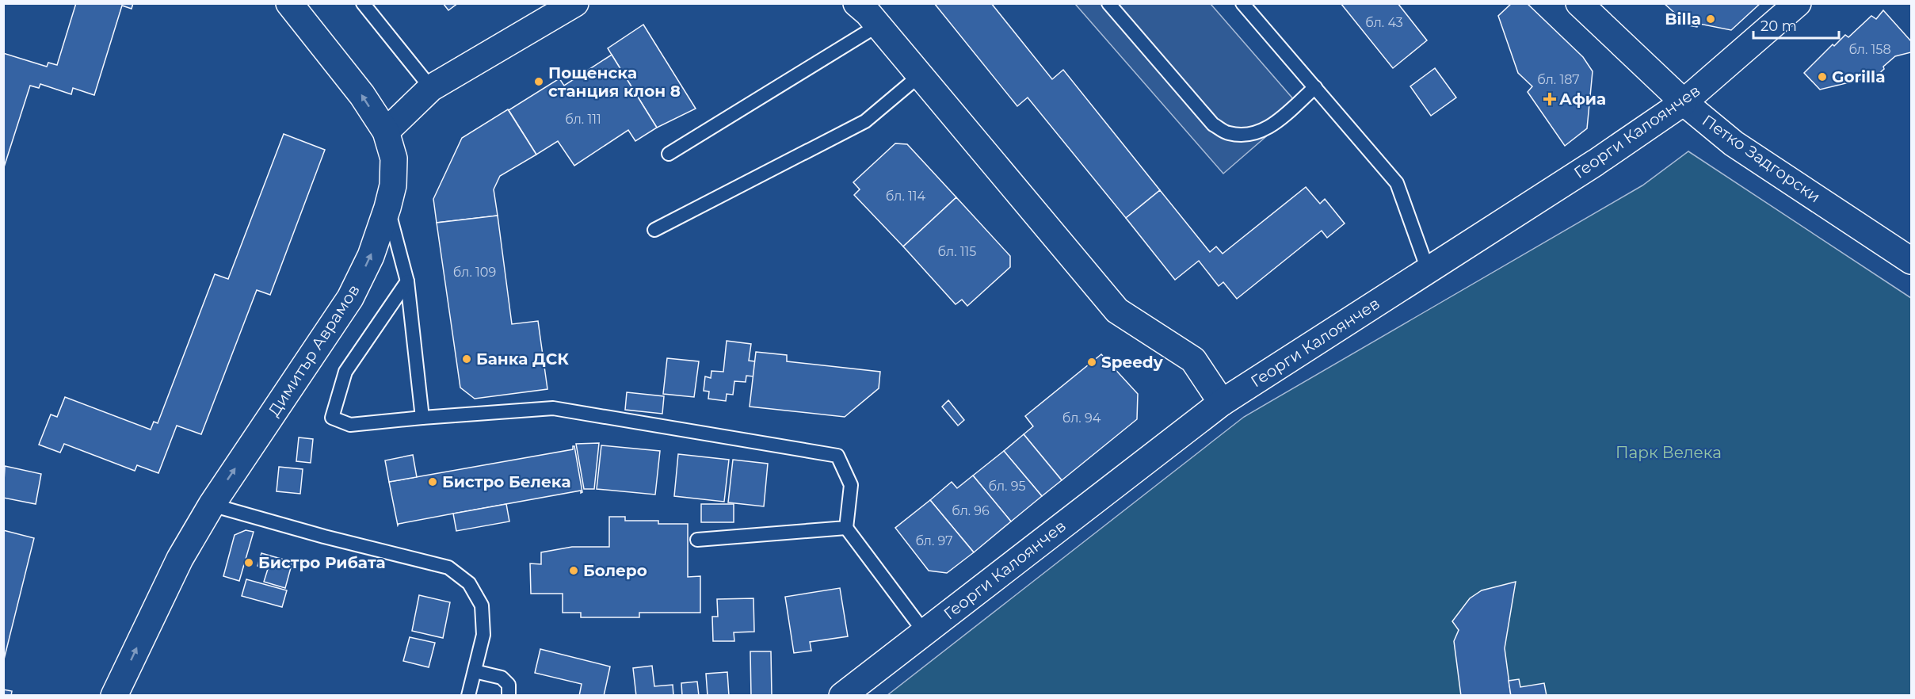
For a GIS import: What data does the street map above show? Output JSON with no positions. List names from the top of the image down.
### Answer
{
  "streets": {
    "street": ["Георги Калоянчев", "Петко Задгорски", "Димитър Аврамов"]
  },
  "crossings": [
    ["Георги Калоянчев", "Петко Задгорски"]
  ],
  "one_way": ["Димитър Аврамов"],
  "parks": ["Парк Велека"],
  "places": {
    "other": [
      "Billa",
      "Gorilla",
      "Пощенска станция клон 8",
      "Банка ДСК",
      "Speedy",
      "Бистро Белека",
      "Бистро Рибата",
      "Болеро"
    ],
    "health": ["Афиа"]
  },
  "house_numbers": [
    "бл. 43",
    "бл. 158",
    "бл. 187",
    "бл. 111",
    "бл. 114",
    "бл. 115",
    "бл. 109",
    "бл. 94",
    "бл. 95",
    "бл. 96",
    "бл. 97"
  ],
  "scale_bar": "20 m"
}
